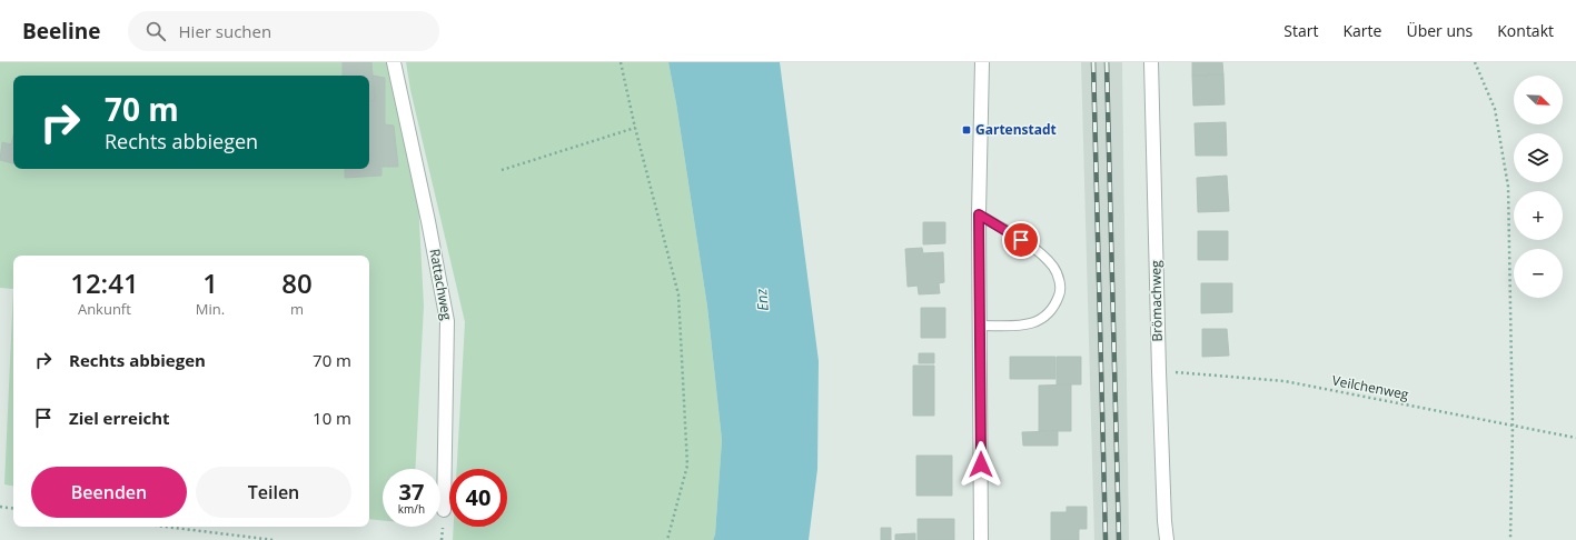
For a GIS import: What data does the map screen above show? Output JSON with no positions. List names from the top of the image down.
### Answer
{
  "streets": {
    "street": ["Rattachweg", "Brömachweg"],
    "path": ["Veilchenweg"]
  },
  "crossings": [
    ["Brömachweg", "Veilchenweg"]
  ],
  "water": ["Enz"],
  "places": {
    "transit": ["Gartenstadt"]
  },
  "north": "bottom right",
  "page": {
    "header": "Beeline",
    "search": "Hier suchen",
    "nav": [
      "Start",
      "Karte",
      "Über uns",
      "Kontakt"
    ],
    "map_buttons": ["+", "−"],
    "turn": ["70 m", "Rechts abbiegen"],
    "eta": [
      "12:41",
      "Ankunft",
      "1",
      "Min.",
      "80",
      "m"
    ],
    "list": [
      {
        "name": "Rechts abbiegen",
        "value": "70 m"
      },
      {
        "name": "Ziel erreicht",
        "value": "10 m"
      }
    ],
    "buttons": ["Beenden", "Teilen"],
    "speed": "37 km/h",
    "limit": "40"
  }
}
